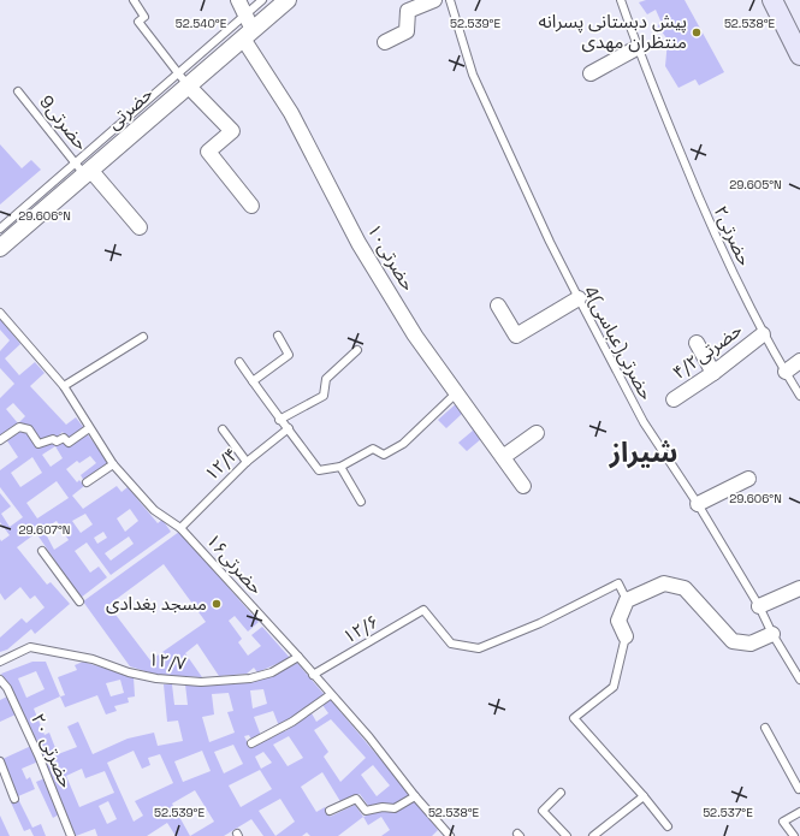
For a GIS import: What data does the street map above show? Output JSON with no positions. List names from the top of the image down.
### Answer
{
  "streets": {
    "street": ["حضرتی", "حضرتی۱۰", "حضرتی۴/۲"],
    "lane": [
      "9حضرتی",
      "حضرتی۲",
      "4حضرتی(عباسی)",
      "۱۲/۴",
      "حضرتی۱۶",
      "۱۲/۶",
      "۱۲/۷",
      "حضرتی ۲۰"
    ]
  },
  "crossings": [
    ["حضرتی", "9حضرتی"],
    ["حضرتی", "حضرتی۱۰"],
    ["حضرتی۲", "حضرتی۴/۲"],
    ["۱۲/۴", "حضرتی۱۶"],
    ["حضرتی۱۶", "۱۲/۶"],
    ["حضرتی۱۶", "۱۲/۷"]
  ],
  "districts": ["شیراز"],
  "places": ["پیش دبستانی پسرانه منتظران مهدی", "مسجد بغدادی"],
  "coordinates": [
    "52.540°E",
    "52.539°E",
    "52.538°E",
    "29.605°N",
    "29.606°N",
    "29.607°N",
    "52.537°E"
  ]
}
